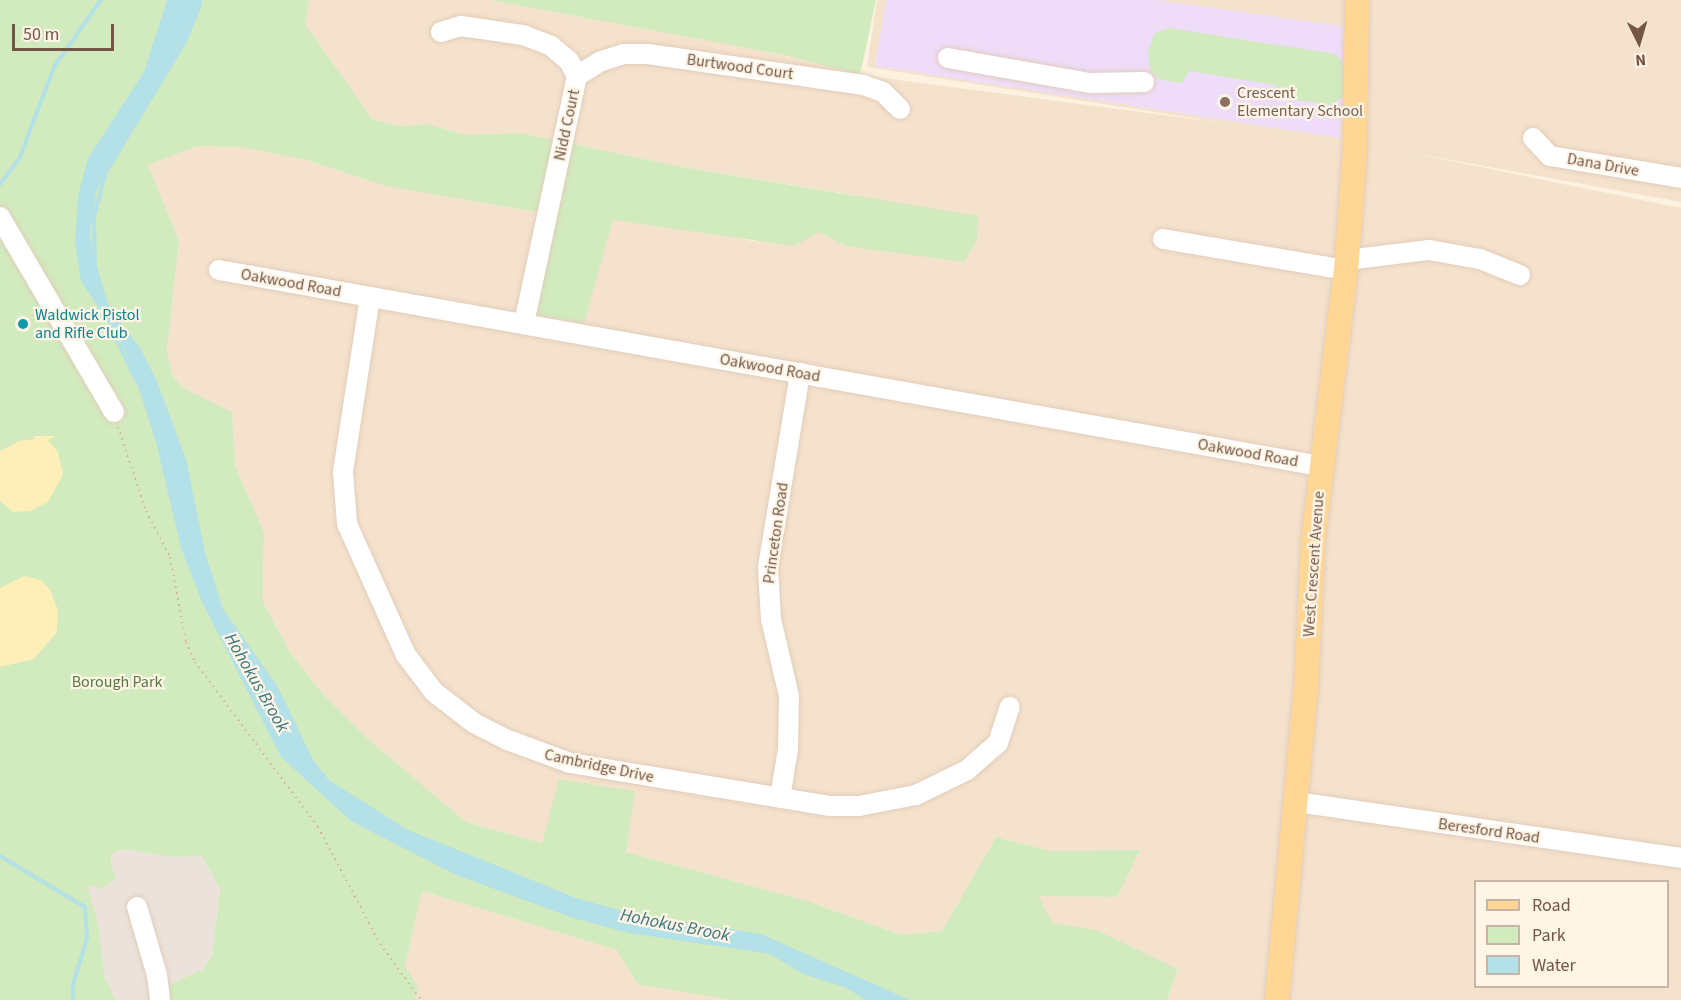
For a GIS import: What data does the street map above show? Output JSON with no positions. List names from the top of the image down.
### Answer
{
  "streets": {
    "main road": ["West Crescent Avenue"],
    "street": [
      "Burtwood Court",
      "Nidd Court",
      "Dana Drive",
      "Oakwood Road",
      "Princeton Road",
      "Cambridge Drive",
      "Beresford Road"
    ]
  },
  "crossings": [
    ["Burtwood Court", "Nidd Court"],
    ["Nidd Court", "Oakwood Road"],
    ["Oakwood Road", "Princeton Road"],
    ["Oakwood Road", "West Crescent Avenue"],
    ["Oakwood Road", "Cambridge Drive"],
    ["Princeton Road", "Cambridge Drive"],
    ["West Crescent Avenue", "Beresford Road"]
  ],
  "water": ["Hohokus Brook"],
  "parks": ["Borough Park"],
  "places": ["Crescent Elementary School", "Waldwick Pistol and Rifle Club"],
  "legend": ["Road", "Park", "Water"],
  "scale_bar": "50 m",
  "north": "bottom"
}
